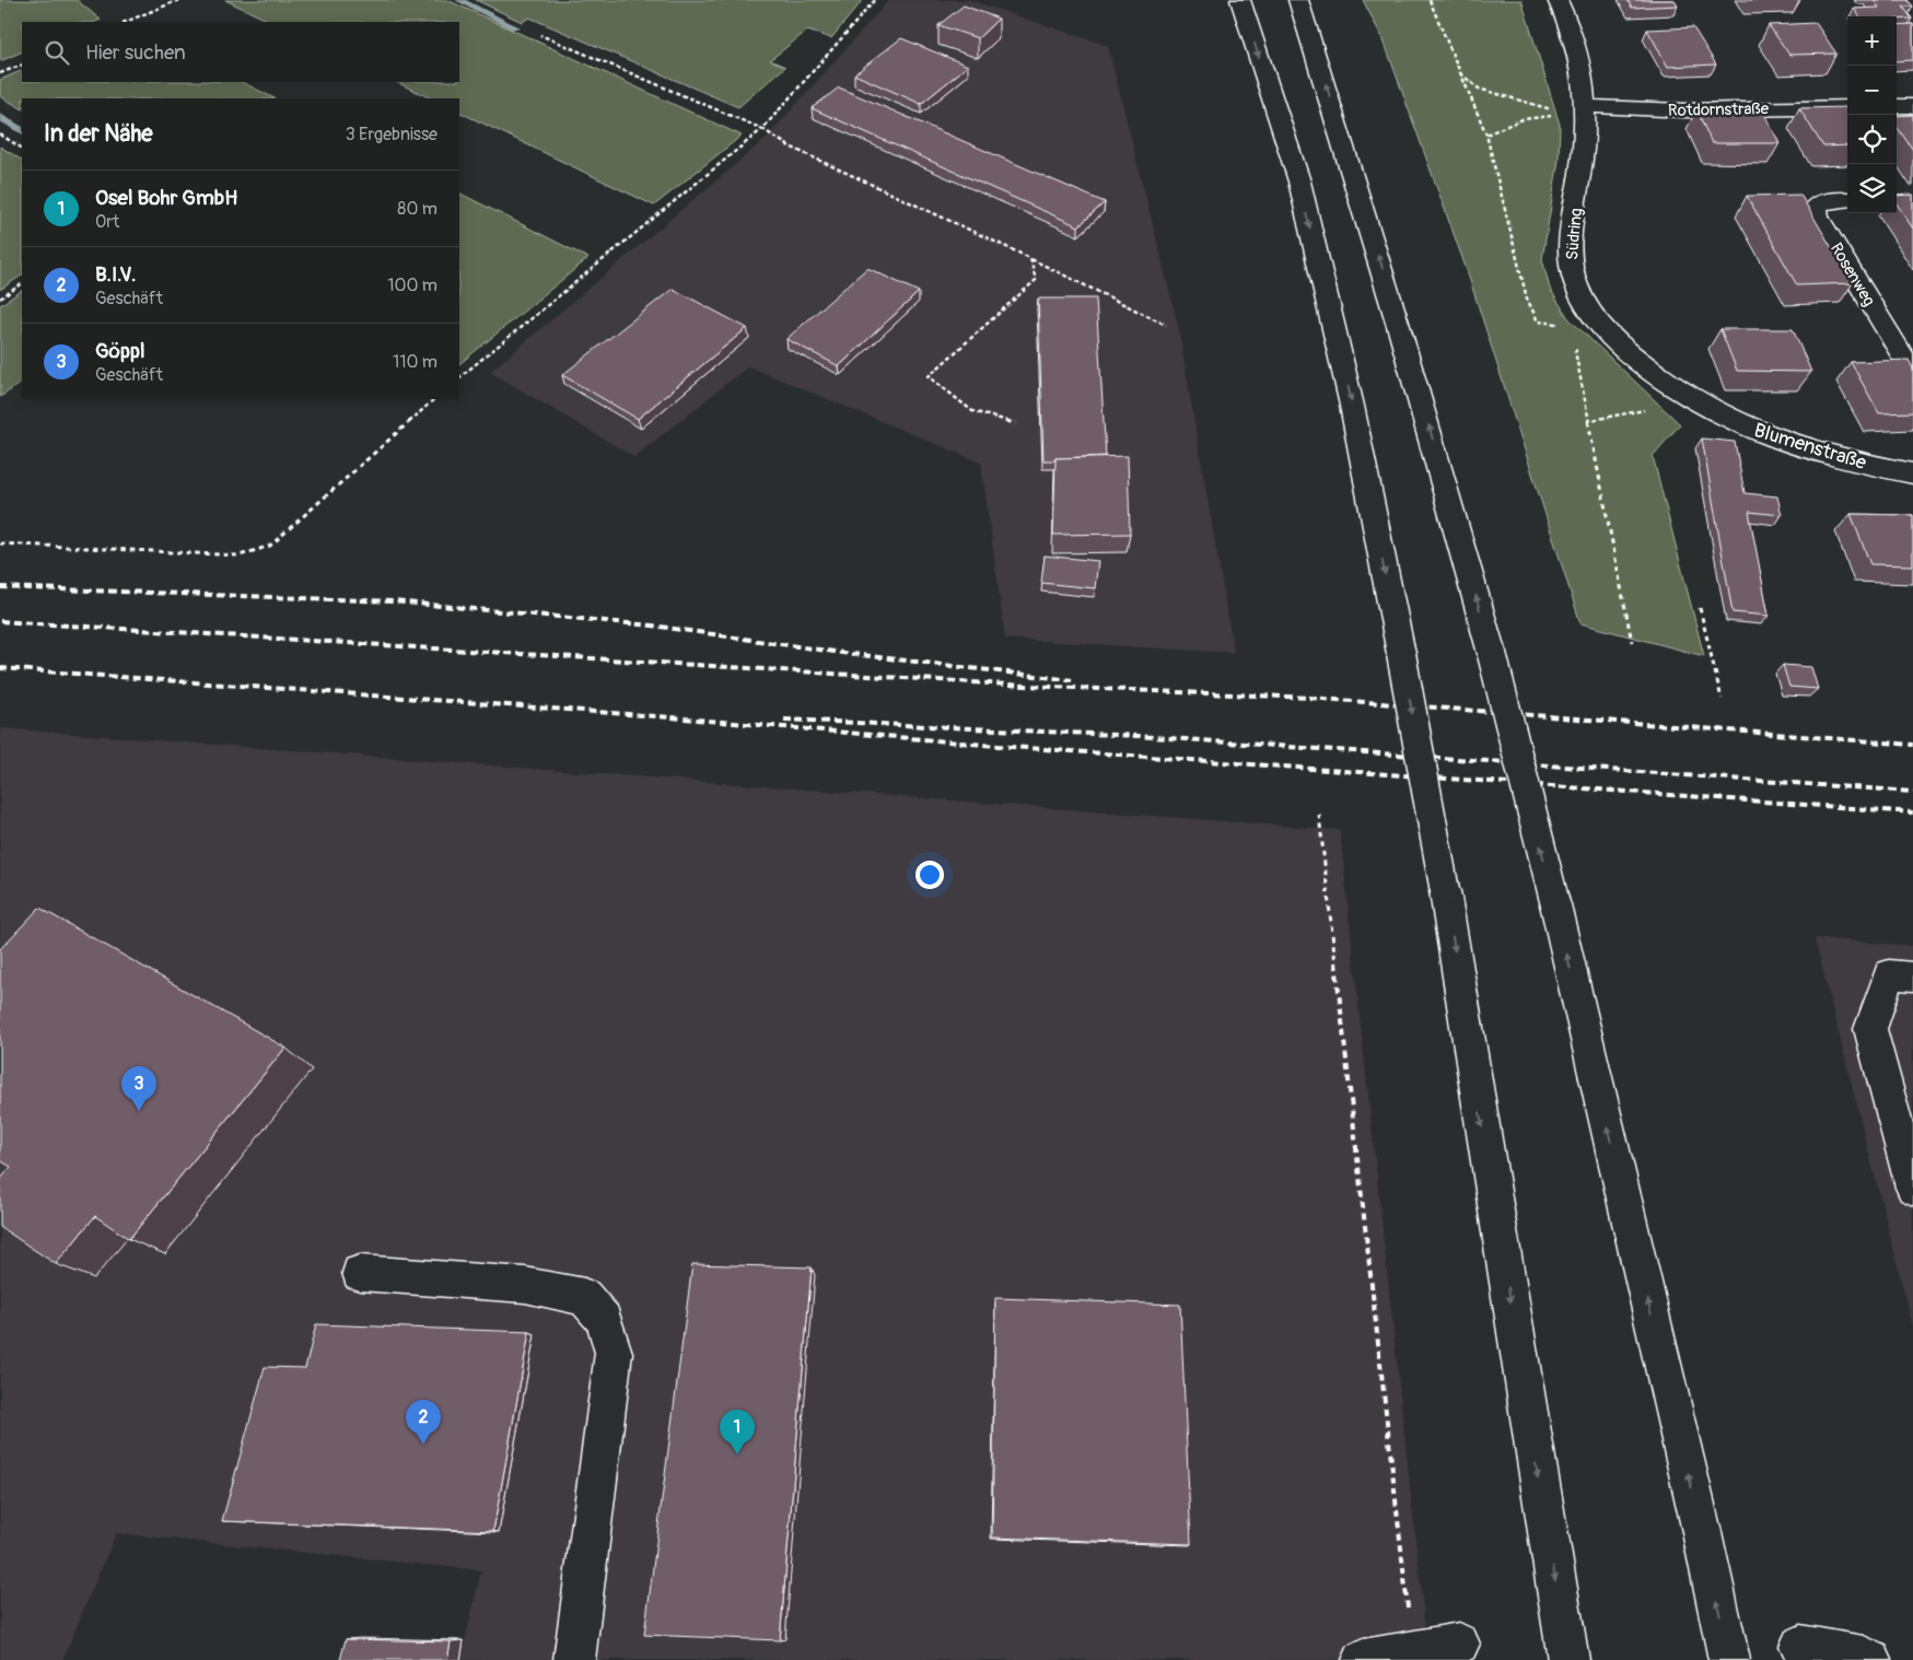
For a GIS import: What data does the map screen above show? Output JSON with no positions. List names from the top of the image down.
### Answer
{
  "streets": {
    "main road": [
      "Rotdornstraße",
      "Südring",
      "Rosenweg",
      "Blumenstraße"
    ]
  },
  "crossings": [
    ["Rotdornstraße", "Südring"],
    ["Südring", "Blumenstraße"]
  ],
  "page": {
    "map_buttons": ["+", "−"],
    "search": "Hier suchen",
    "heading": ["In der Nähe", "3 Ergebnisse"],
    "list": [
      {
        "mark": "1",
        "name": "Osel Bohr GmbH",
        "note": "Ort",
        "value": "80 m"
      },
      {
        "mark": "2",
        "name": "B.I.V.",
        "note": "Geschäft",
        "value": "100 m"
      },
      {
        "mark": "3",
        "name": "Göppl",
        "note": "Geschäft",
        "value": "110 m"
      }
    ],
    "pins": ["3", "2", "1"]
  }
}
